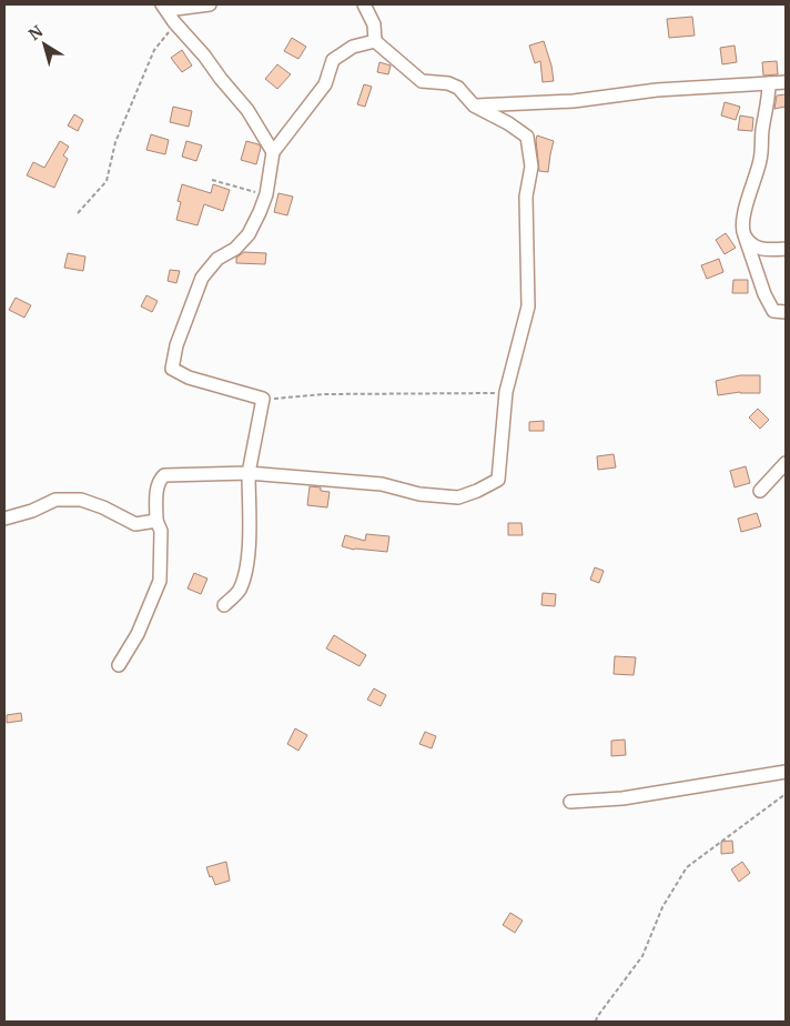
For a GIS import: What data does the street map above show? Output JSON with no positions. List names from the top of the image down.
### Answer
{
  "north": "top left"
}
